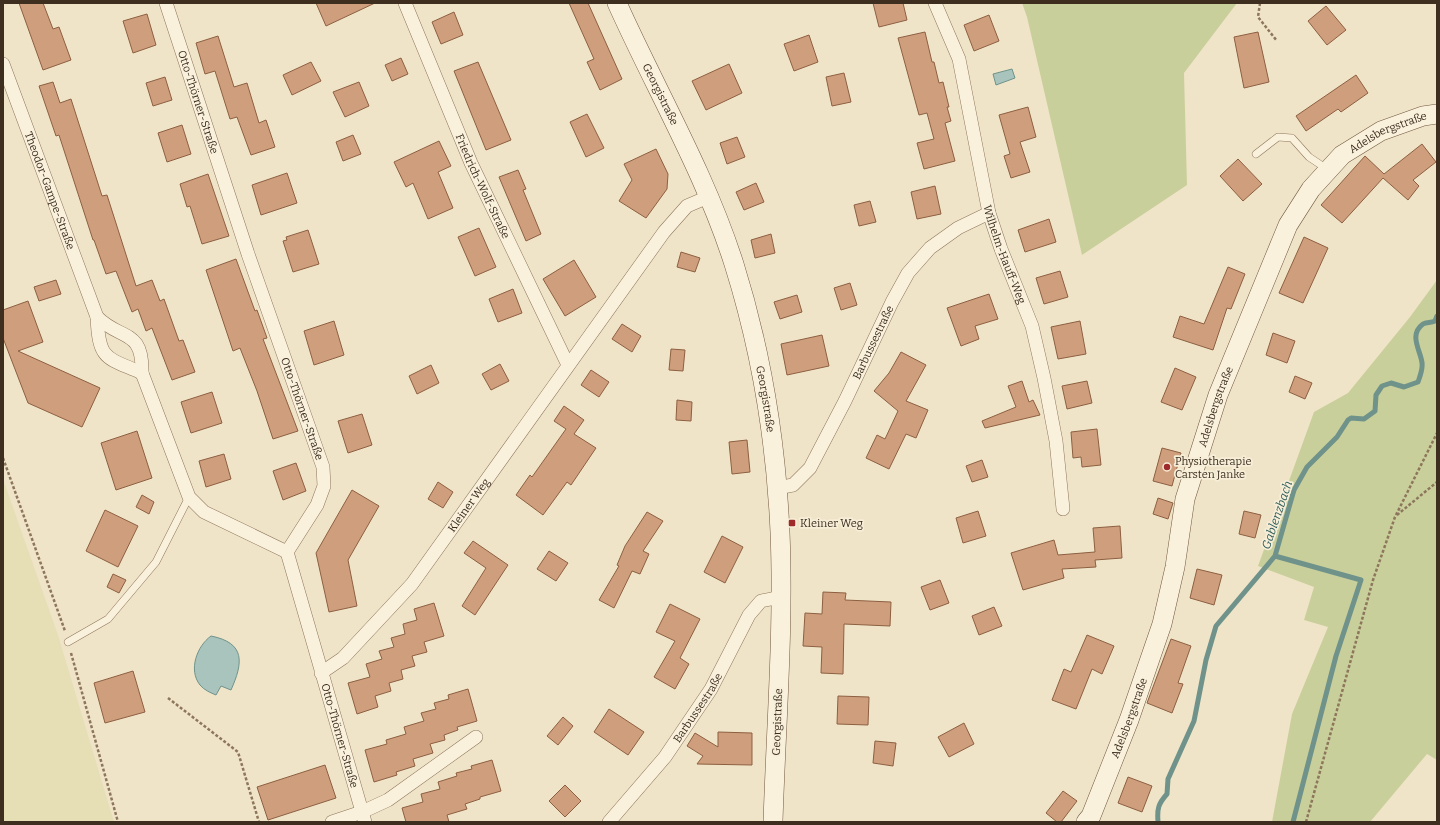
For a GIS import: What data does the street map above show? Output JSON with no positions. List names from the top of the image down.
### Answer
{
  "streets": {
    "street": [
      "Georgistraße",
      "Otto-Thörner-Straße",
      "Adelsbergstraße",
      "Friedrich-Wolf-Straße",
      "Theodor-Gampe-Straße",
      "Wilhelm-Hauff-Weg",
      "Barbussestraße",
      "Kleiner Weg"
    ]
  },
  "crossings": [
    ["Georgistraße", "Barbussestraße"],
    ["Georgistraße", "Kleiner Weg"],
    ["Otto-Thörner-Straße", "Kleiner Weg"],
    ["Friedrich-Wolf-Straße", "Kleiner Weg"],
    ["Wilhelm-Hauff-Weg", "Barbussestraße"]
  ],
  "water": ["Gablenzbach"],
  "places": {
    "other": ["Physiotherapie Carsten Janke"],
    "transit": ["Kleiner Weg"]
  }
}
